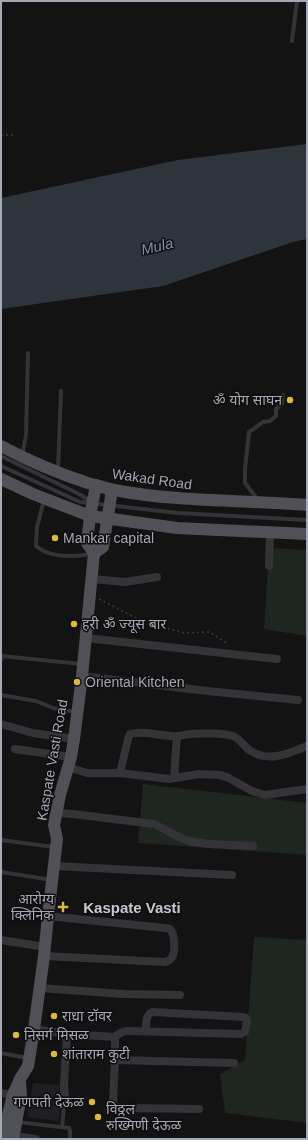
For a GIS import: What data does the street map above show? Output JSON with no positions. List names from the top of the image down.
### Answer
{
  "streets": {
    "main road": ["Wakad Road", "Kaspate Vasti Road"]
  },
  "crossings": [
    ["Wakad Road", "Kaspate Vasti Road"]
  ],
  "districts": ["Kaspate Vasti"],
  "water": ["Mula"],
  "places": {
    "other": [
      "ॐ योग साघन",
      "Mankar capital",
      "हरी ॐ ज्यूस बार",
      "Oriental Kitchen",
      "राधा टॉवर",
      "निसर्ग मिसळ",
      "शांताराम कुटी",
      "गणपती देऊळ",
      "विठ्ठल रुख्मिणी देऊळ"
    ],
    "health": ["आरोग्य क्लिनिक"]
  }
}
